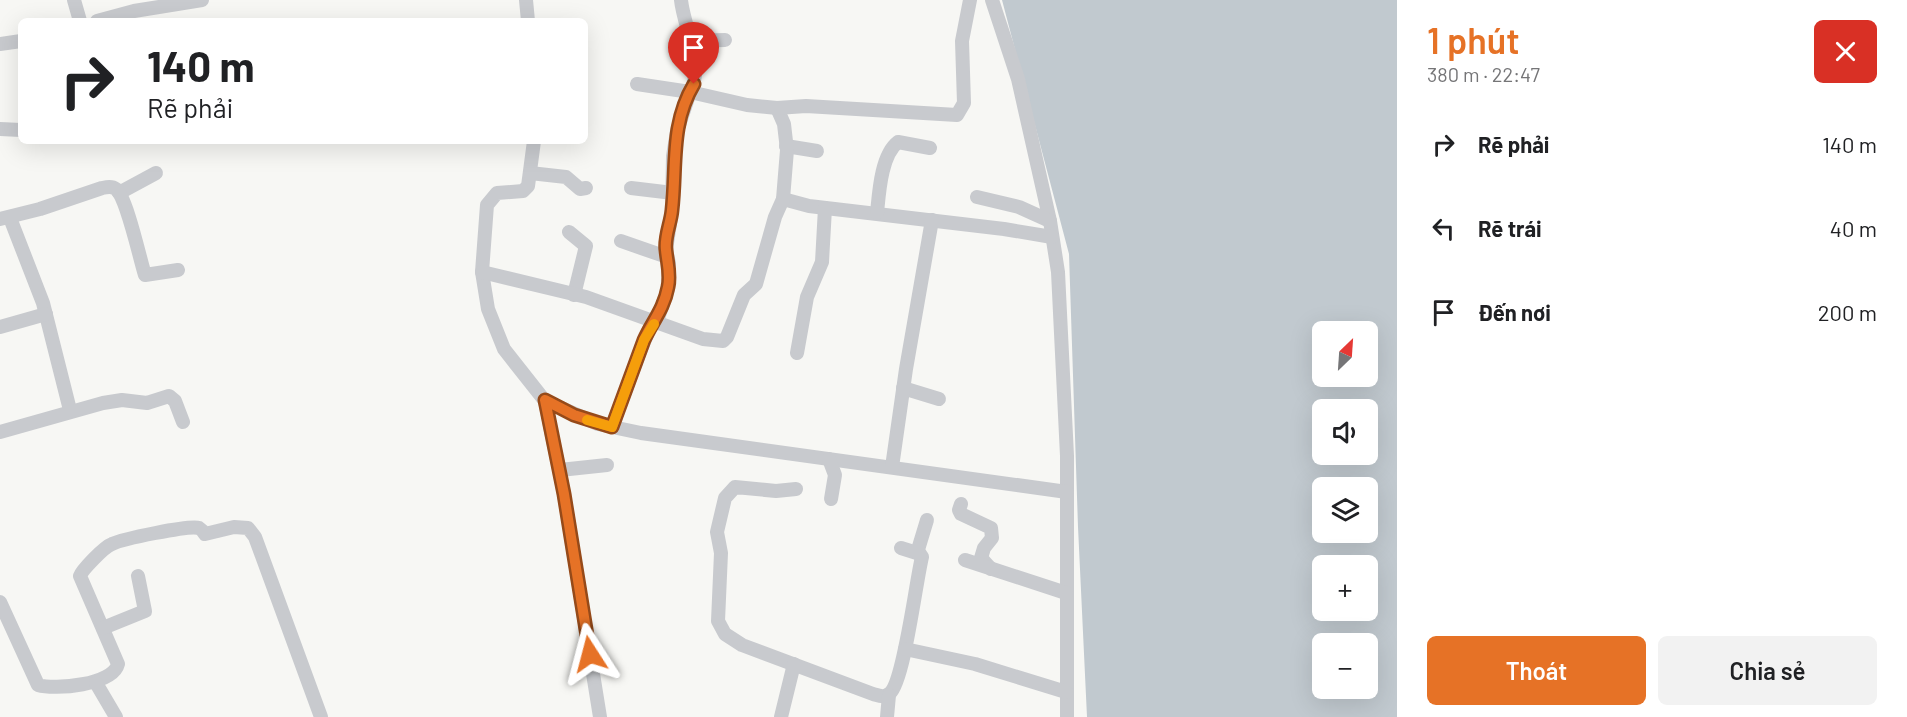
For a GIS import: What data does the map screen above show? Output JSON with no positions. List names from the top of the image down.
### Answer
{
  "north": "top right",
  "page": {
    "heading": ["1 phút", "380 m · 22:47"],
    "turn": ["140 m", "Rẽ phải"],
    "list": [
      {
        "name": "Rẽ phải",
        "value": "140 m"
      },
      {
        "name": "Rẽ trái",
        "value": "40 m"
      },
      {
        "name": "Đến nơi",
        "value": "200 m"
      }
    ],
    "map_buttons": ["+", "−"],
    "buttons": ["Thoát", "Chia sẻ"]
  }
}
